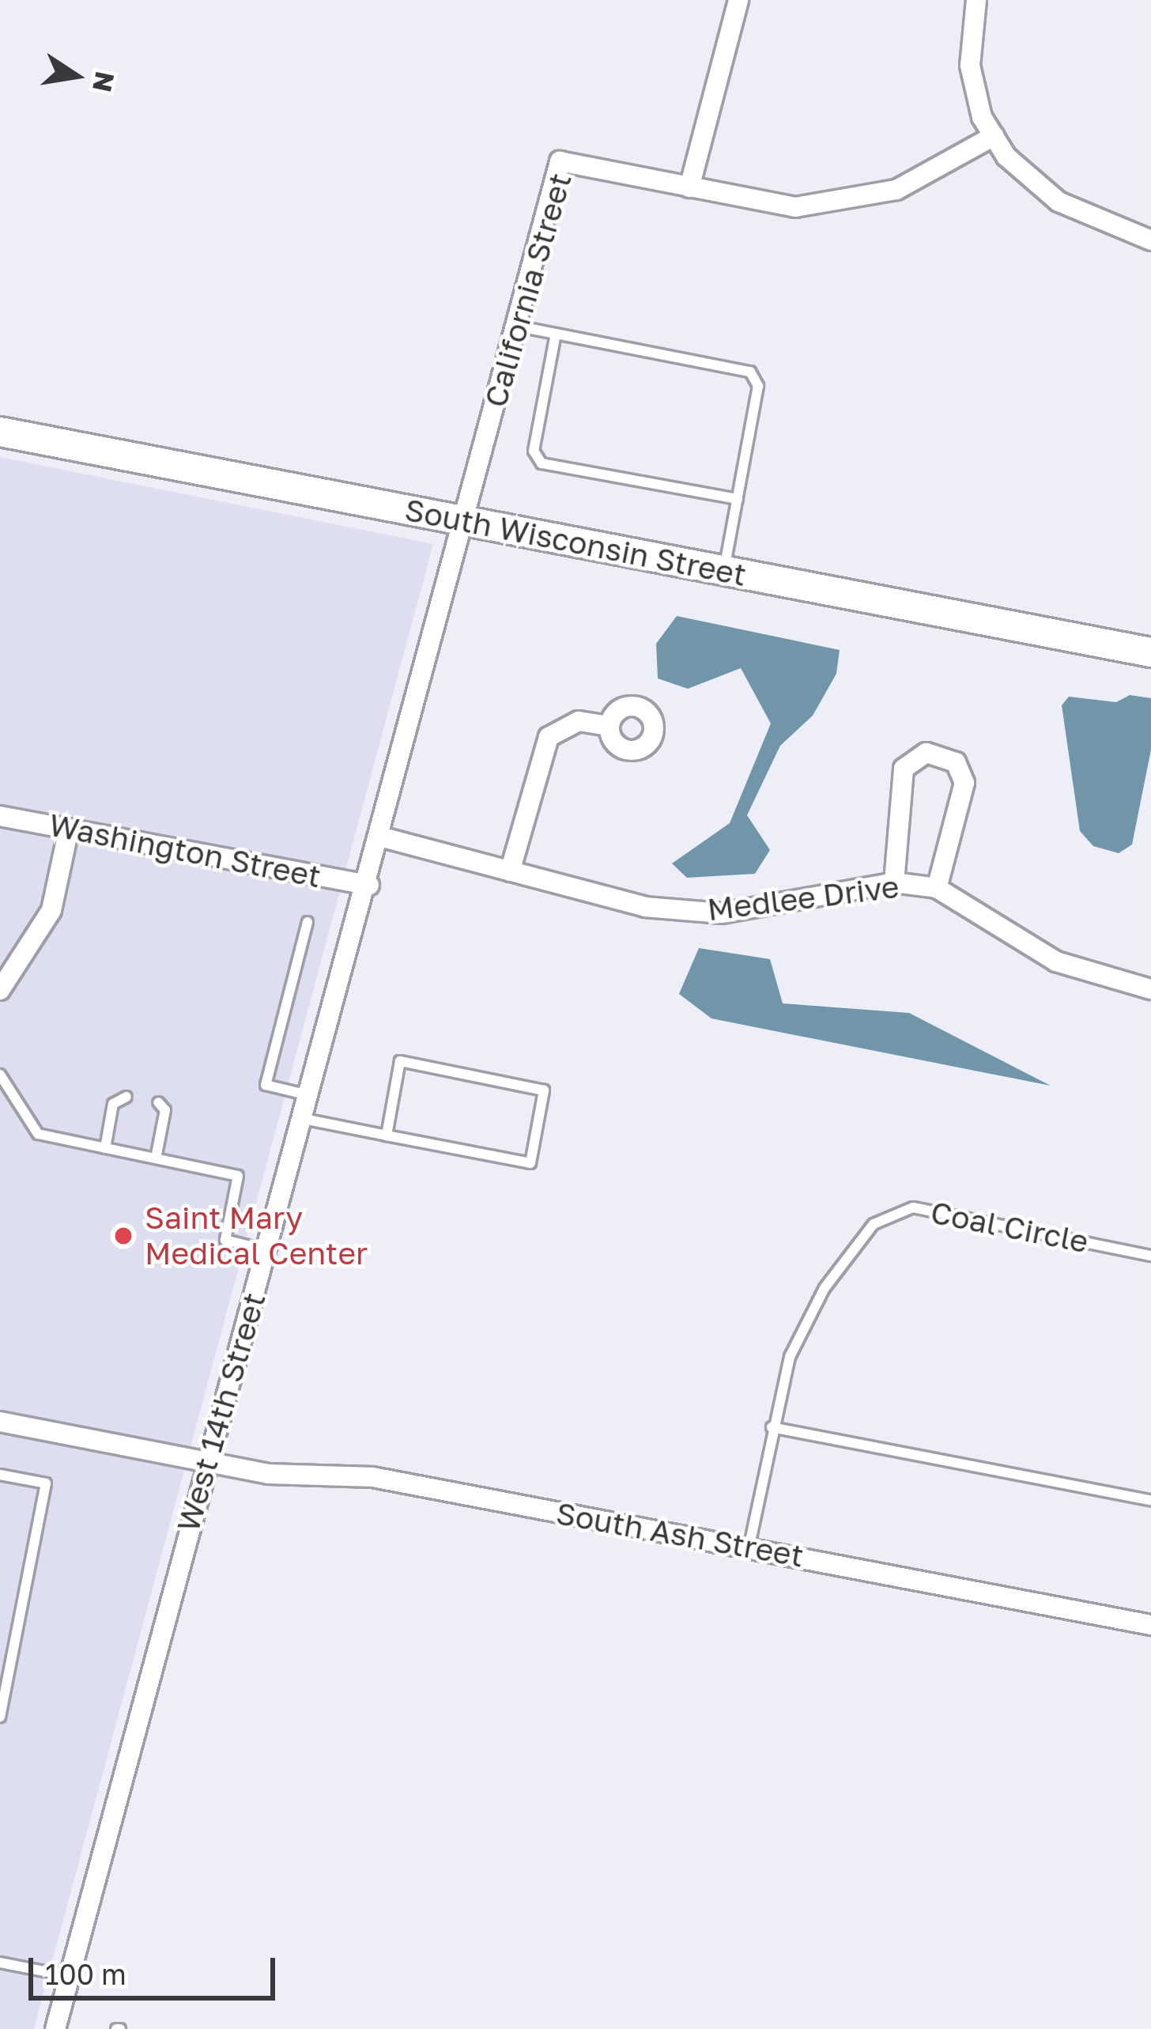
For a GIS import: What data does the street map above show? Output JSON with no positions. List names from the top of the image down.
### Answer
{
  "streets": {
    "street": [
      "California Street",
      "South Wisconsin Street",
      "Washington Street",
      "Medlee Drive",
      "West 14th Street",
      "South Ash Street"
    ],
    "lane": ["Coal Circle"]
  },
  "crossings": [
    ["California Street", "South Wisconsin Street"],
    ["California Street", "West 14th Street"],
    ["South Wisconsin Street", "West 14th Street"],
    ["Washington Street", "West 14th Street"],
    ["Medlee Drive", "West 14th Street"],
    ["Coal Circle", "South Ash Street"],
    ["West 14th Street", "South Ash Street"]
  ],
  "places": ["Saint Mary Medical Center"],
  "scale_bar": "100 m",
  "north": "right"
}
